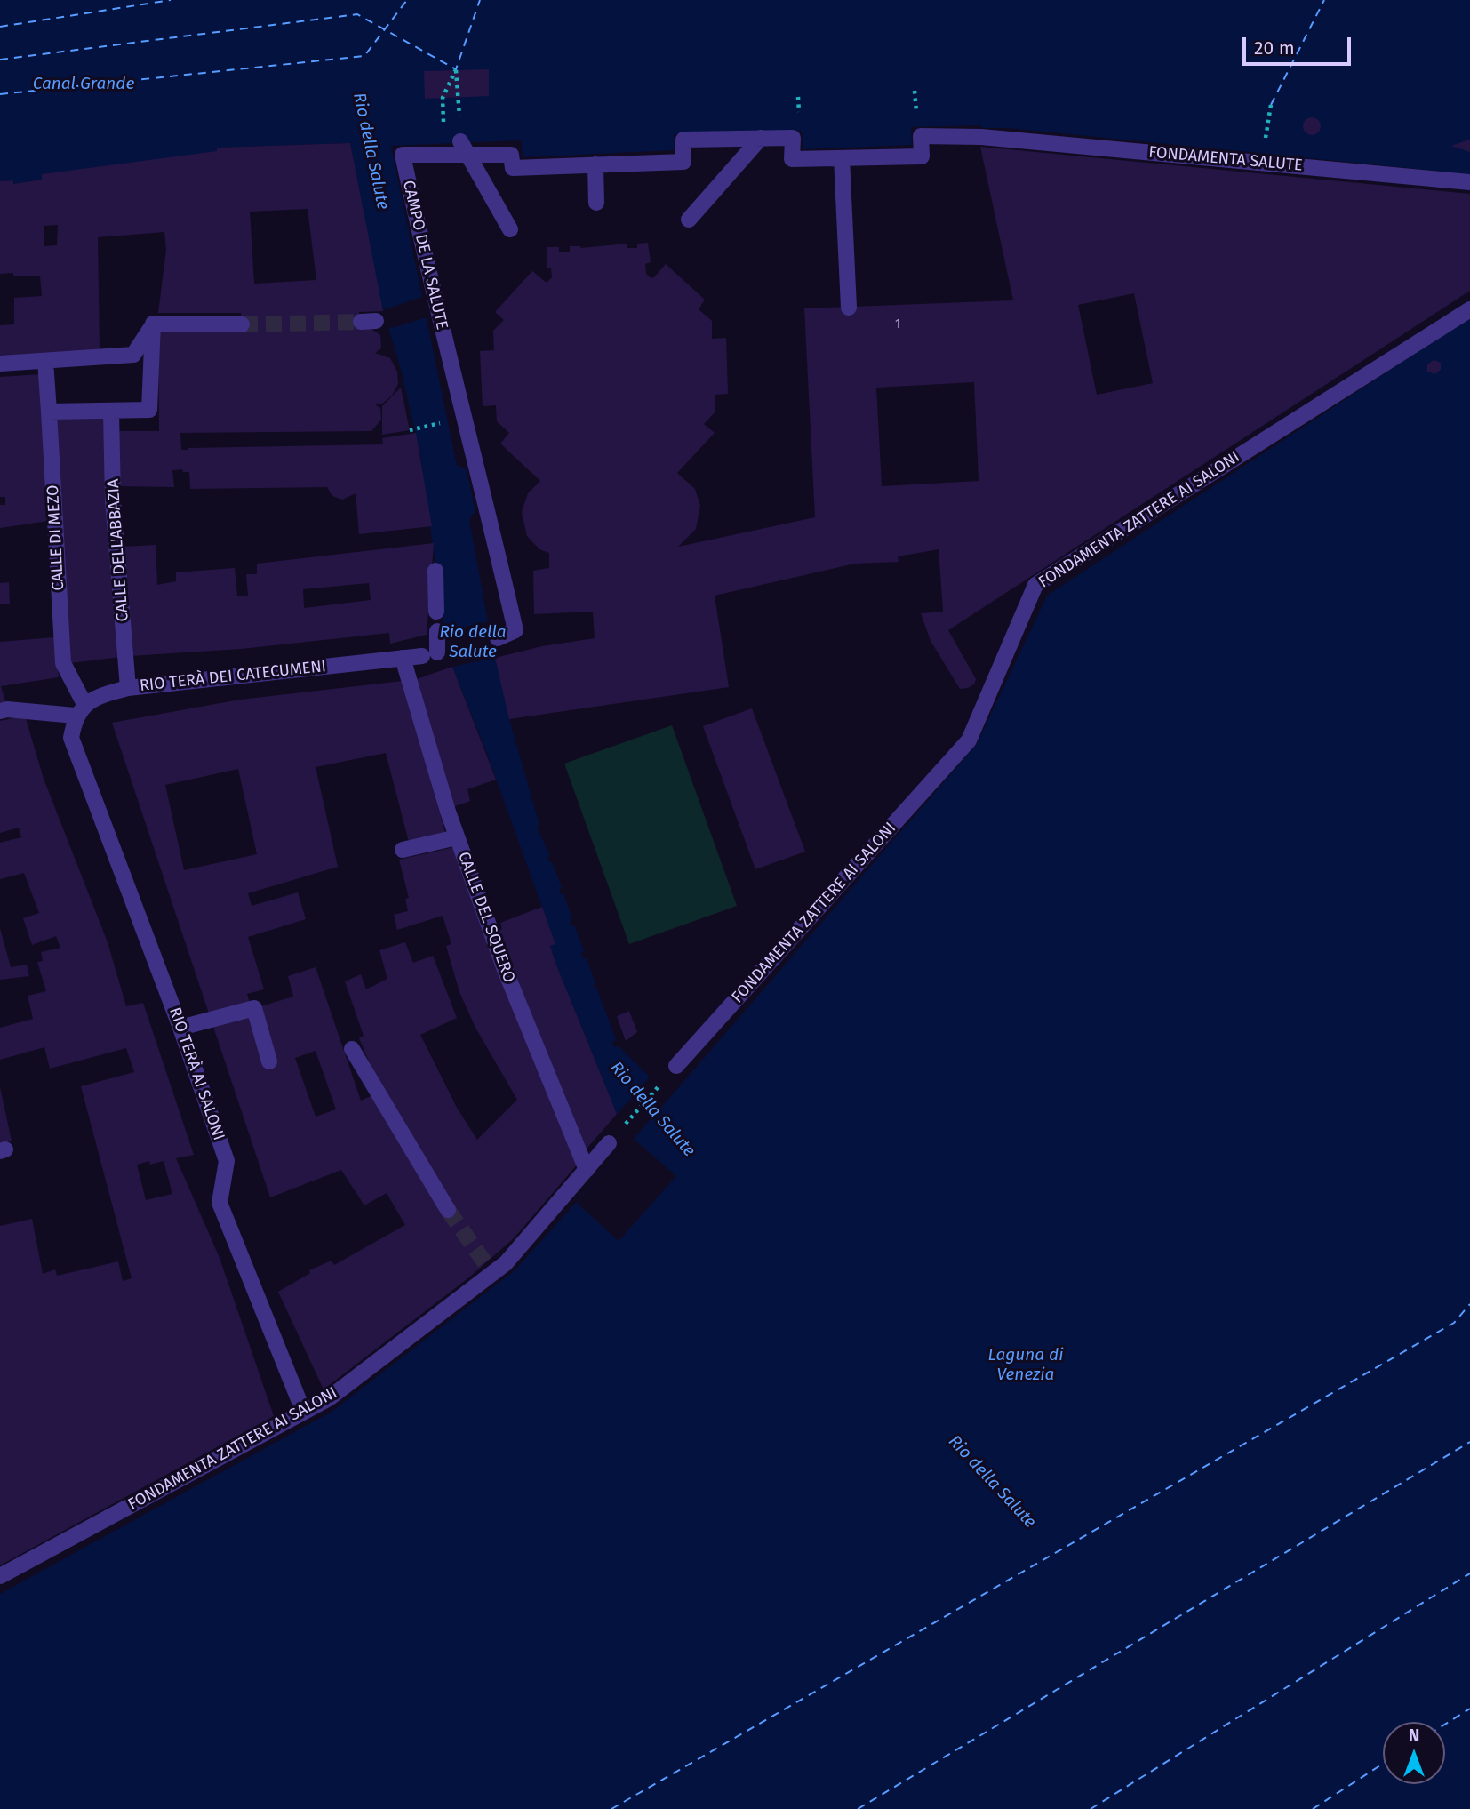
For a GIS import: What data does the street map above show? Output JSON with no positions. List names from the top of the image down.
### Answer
{
  "streets": {
    "street": [
      "FONDAMENTA SALUTE",
      "CAMPO DE LA SALUTE",
      "FONDAMENTA ZATTERE AI SALONI",
      "CALLE DI MEZO",
      "CALLE DELL'ABBAZIA",
      "RIO TERÀ DEI CATECUMENI",
      "CALLE DEL SQUERO",
      "RIO TERÀ AI SALONI"
    ]
  },
  "crossings": [
    ["FONDAMENTA SALUTE", "CAMPO DE LA SALUTE"],
    ["FONDAMENTA ZATTERE AI SALONI", "CALLE DEL SQUERO"],
    ["FONDAMENTA ZATTERE AI SALONI", "RIO TERÀ AI SALONI"],
    ["CALLE DI MEZO", "RIO TERÀ DEI CATECUMENI"],
    ["CALLE DI MEZO", "RIO TERÀ AI SALONI"],
    ["CALLE DELL'ABBAZIA", "RIO TERÀ DEI CATECUMENI"],
    ["RIO TERÀ DEI CATECUMENI", "CALLE DEL SQUERO"],
    ["RIO TERÀ DEI CATECUMENI", "RIO TERÀ AI SALONI"]
  ],
  "water": ["Canal Grande", "Rio della Salute", "Laguna di Venezia"],
  "house_numbers": ["1"],
  "scale_bar": "20 m",
  "north": "top"
}
